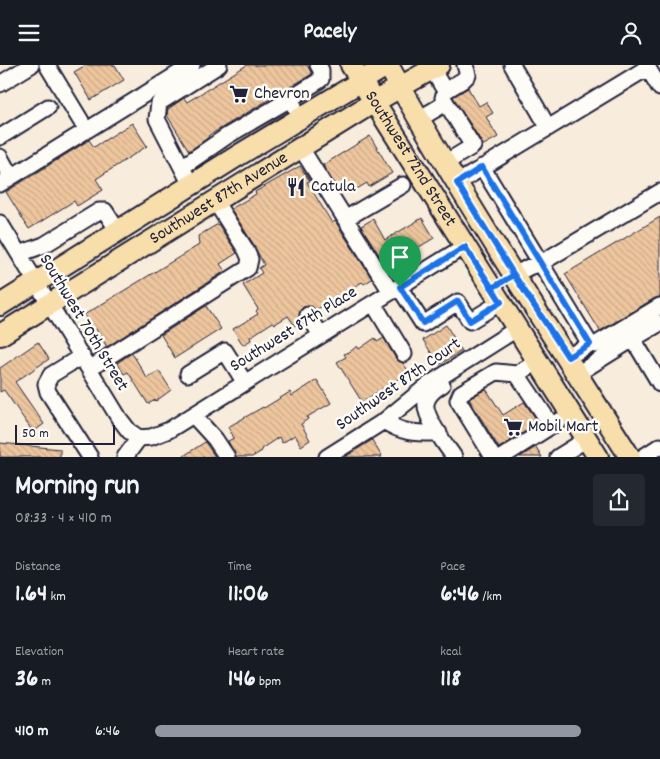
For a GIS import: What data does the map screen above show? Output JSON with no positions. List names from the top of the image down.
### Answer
{
  "streets": {
    "main road": ["Southwest 72nd Street", "Southwest 87th Avenue"],
    "street": ["Southwest 70th Street", "Southwest 87th Place", "Southwest 87th Court"]
  },
  "crossings": [
    ["Southwest 72nd Street", "Southwest 87th Avenue"],
    ["Southwest 72nd Street", "Southwest 87th Place"],
    ["Southwest 72nd Street", "Southwest 87th Court"],
    ["Southwest 87th Avenue", "Southwest 70th Street"],
    ["Southwest 70th Street", "Southwest 87th Place"]
  ],
  "places": {
    "supermarket": ["Chevron", "Mobil Mart"],
    "restaurant": ["Catula"]
  },
  "scale_bar": "50 m",
  "page": {
    "header": "Pacely",
    "scale": "50 m",
    "heading": ["Morning run", "08:33 · 4 × 410 m"],
    "stats": [
      ["Distance", "1.64 km"],
      ["Time", "11:06"],
      ["Pace", "6:46 /km"],
      ["Elevation", "36 m"],
      ["Heart rate", "146 bpm"],
      ["kcal", "118"]
    ],
    "list": [
      {
        "name": "410 m",
        "note": "6:46"
      }
    ]
  }
}
